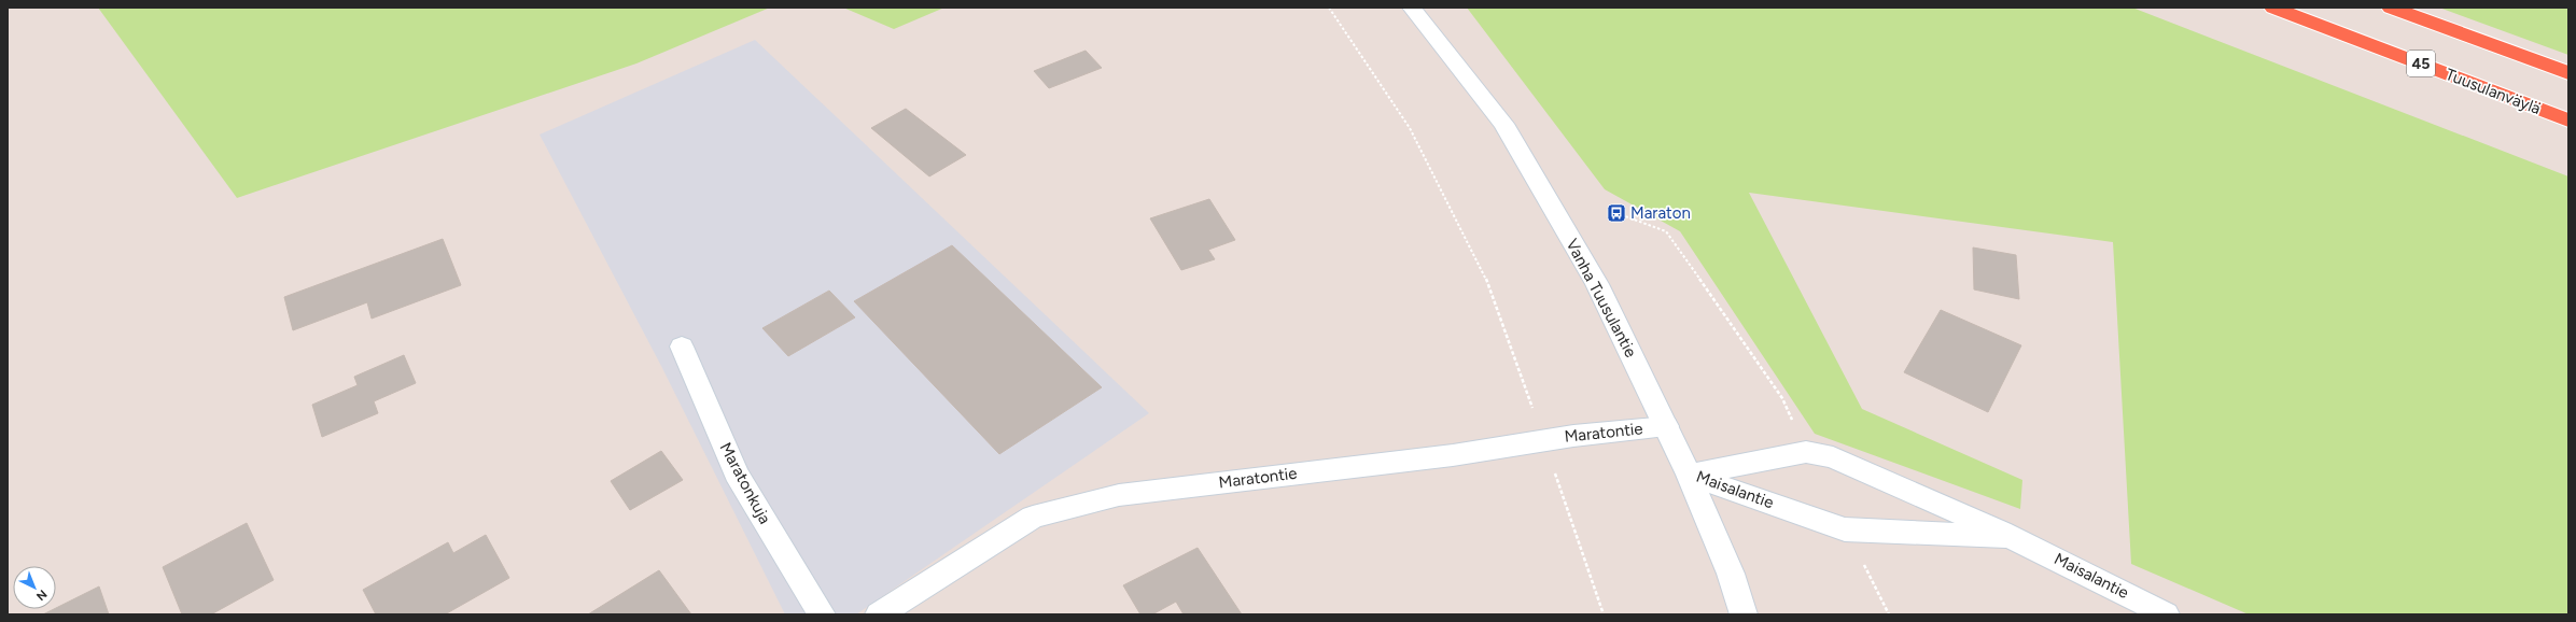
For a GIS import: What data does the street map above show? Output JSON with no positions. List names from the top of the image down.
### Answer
{
  "streets": {
    "highway": ["45", "Tuusulanväylä"],
    "main road": [
      "Vanha Tuusulantie",
      "Maratontie",
      "Maratonkuja",
      "Maisalantie"
    ]
  },
  "crossings": [
    ["Vanha Tuusulantie", "Maratontie"],
    ["Vanha Tuusulantie", "Maisalantie"]
  ],
  "places": {
    "bus stop": ["Maraton"]
  },
  "north": "bottom right"
}
